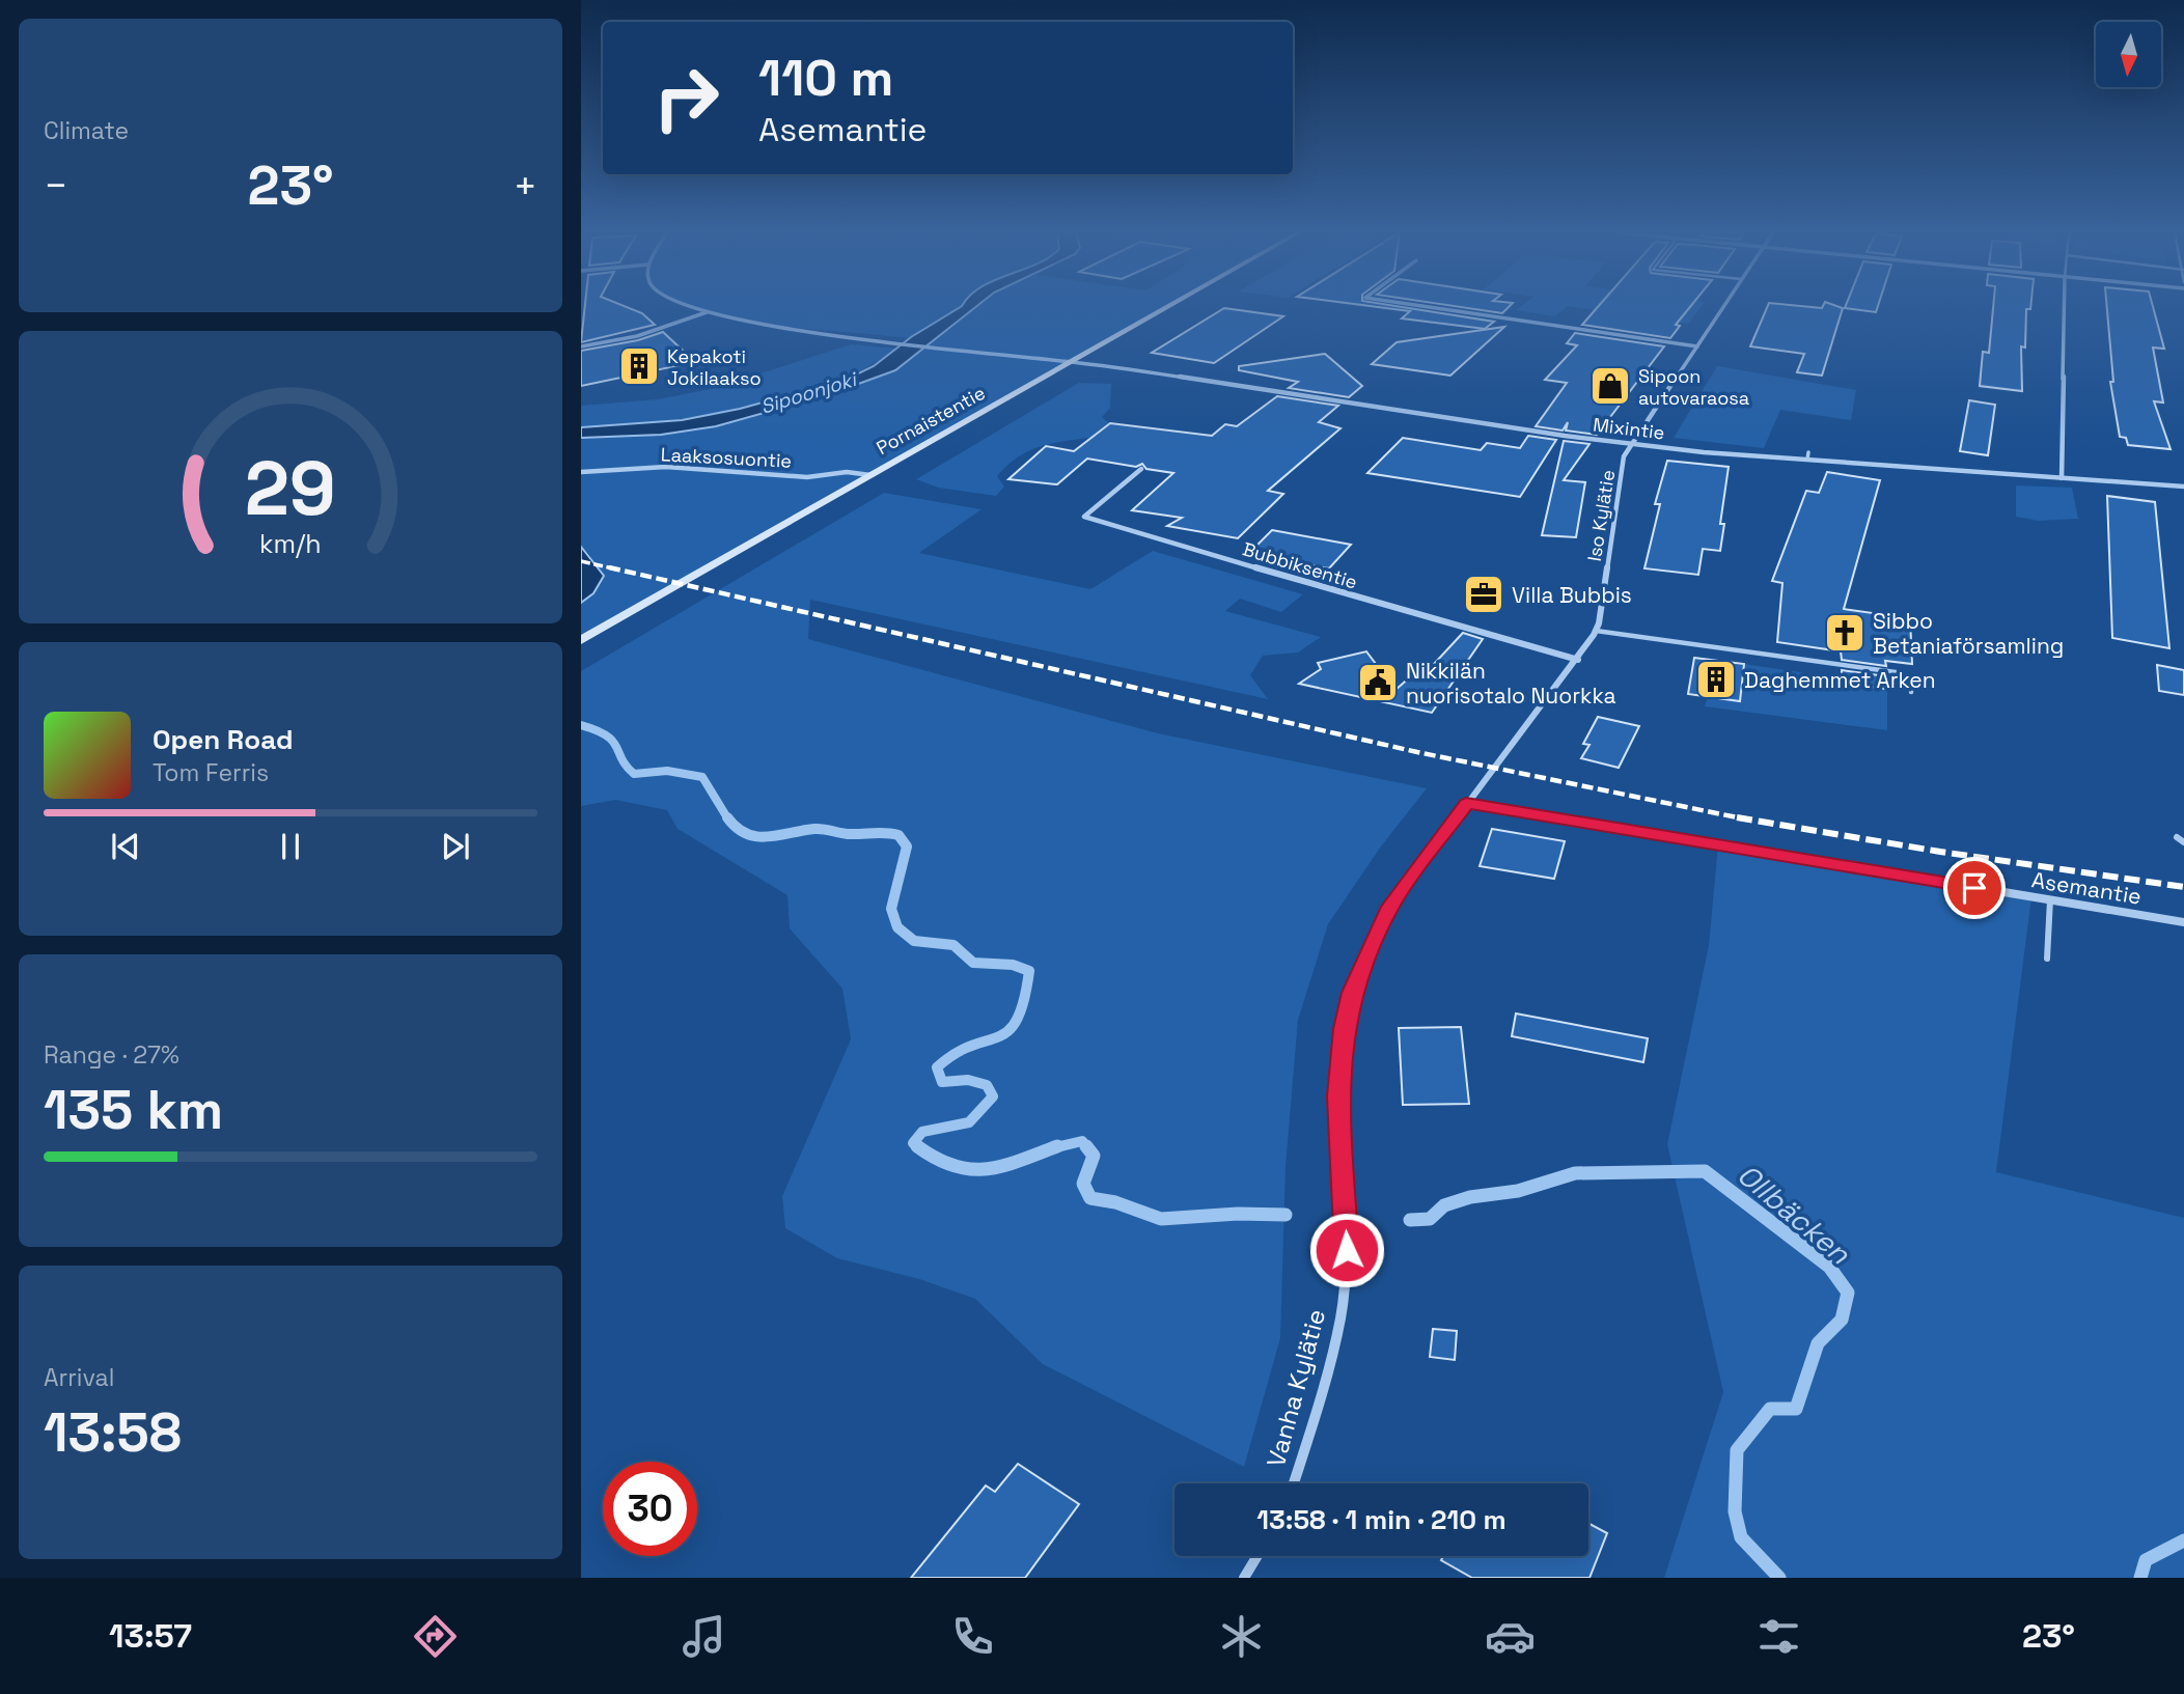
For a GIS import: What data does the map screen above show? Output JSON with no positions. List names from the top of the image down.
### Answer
{
  "streets": {
    "street": [
      "Pornaistentie",
      "Mixintie",
      "Laaksosuontie",
      "Iso Kylätie",
      "Bubbiksentie",
      "Asemantie",
      "Vanha Kylätie"
    ]
  },
  "crossings": [
    ["Pornaistentie", "Mixintie"],
    ["Pornaistentie", "Laaksosuontie"],
    ["Mixintie", "Iso Kylätie"],
    ["Iso Kylätie", "Bubbiksentie"],
    ["Iso Kylätie", "Asemantie"],
    ["Iso Kylätie", "Vanha Kylätie"],
    ["Asemantie", "Vanha Kylätie"]
  ],
  "water": ["Sipoonjoki", "Ollbäcken"],
  "places": {
    "building": ["Kepakoti Jokilaakso", "Daghemmet Arken"],
    "shop": ["Sipoon autovaraosa"],
    "office": ["Villa Bubbis"],
    "church": ["Sibbo Betaniaförsamling"],
    "public building": ["Nikkilän nuorisotalo Nuorkka"]
  },
  "north": "bottom",
  "page": {
    "tile": [
      "Climate",
      ["Range · 27%", "135 km"],
      ["Arrival", "13:58"]
    ],
    "turn": ["110 m", "Asemantie"],
    "heat": ["−", "23°", "+"],
    "song": ["Open Road", "Tom Ferris"],
    "limit": "30",
    "trip": "13:58 · 1 min · 210 m",
    "tabs": ["13:57", "23°"],
    "gauge": ["29", "km/h"]
  }
}
